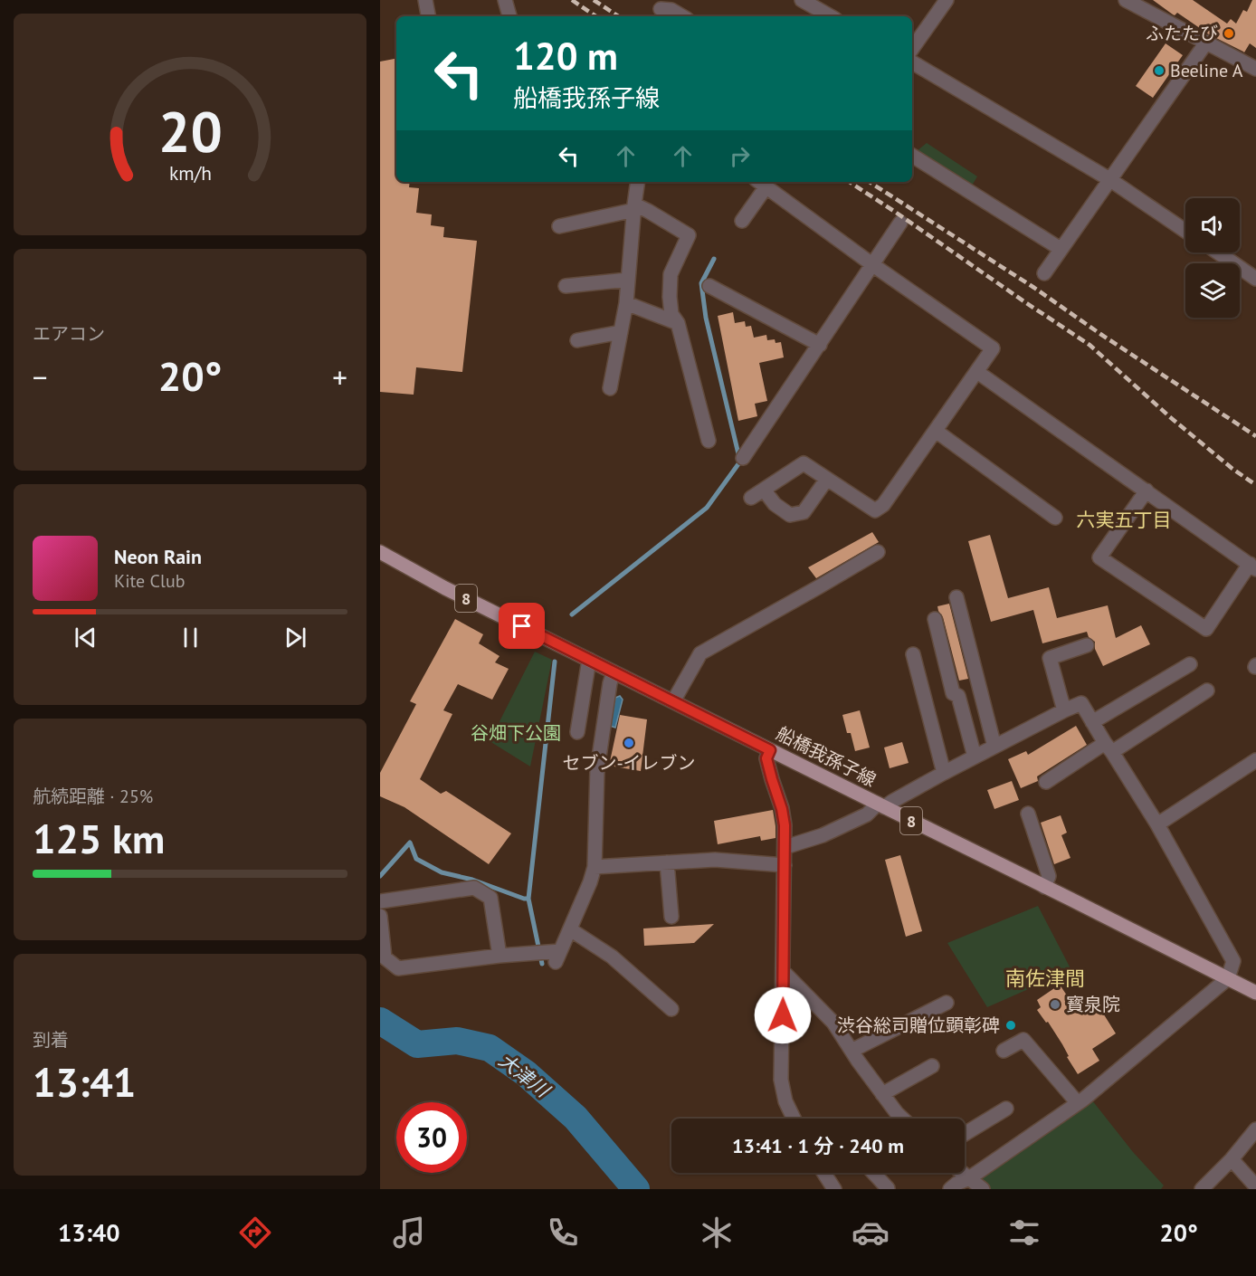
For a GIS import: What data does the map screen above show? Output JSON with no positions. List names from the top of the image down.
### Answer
{
  "streets": {
    "main road": ["8", "船橋我孫子線"]
  },
  "districts": ["六実五丁目", "南佐津間"],
  "water": ["大津川"],
  "parks": ["谷畑下公園"],
  "places": [
    "ふたたび",
    "Beeline A",
    "セブン-イレブン",
    "寳泉院",
    "渋谷総司贈位顕彰碑"
  ],
  "page": {
    "turn": ["120 m", "船橋我孫子線"],
    "tile": [
      "エアコン",
      ["航続距離 · 25%", "125 km"],
      ["到着", "13:41"]
    ],
    "heat": ["−", "20°", "+"],
    "song": ["Neon Rain", "Kite Club"],
    "limit": "30",
    "trip": "13:41 · 1 分 · 240 m",
    "tabs": ["13:40", "20°"],
    "gauge": ["20", "km/h"]
  }
}
